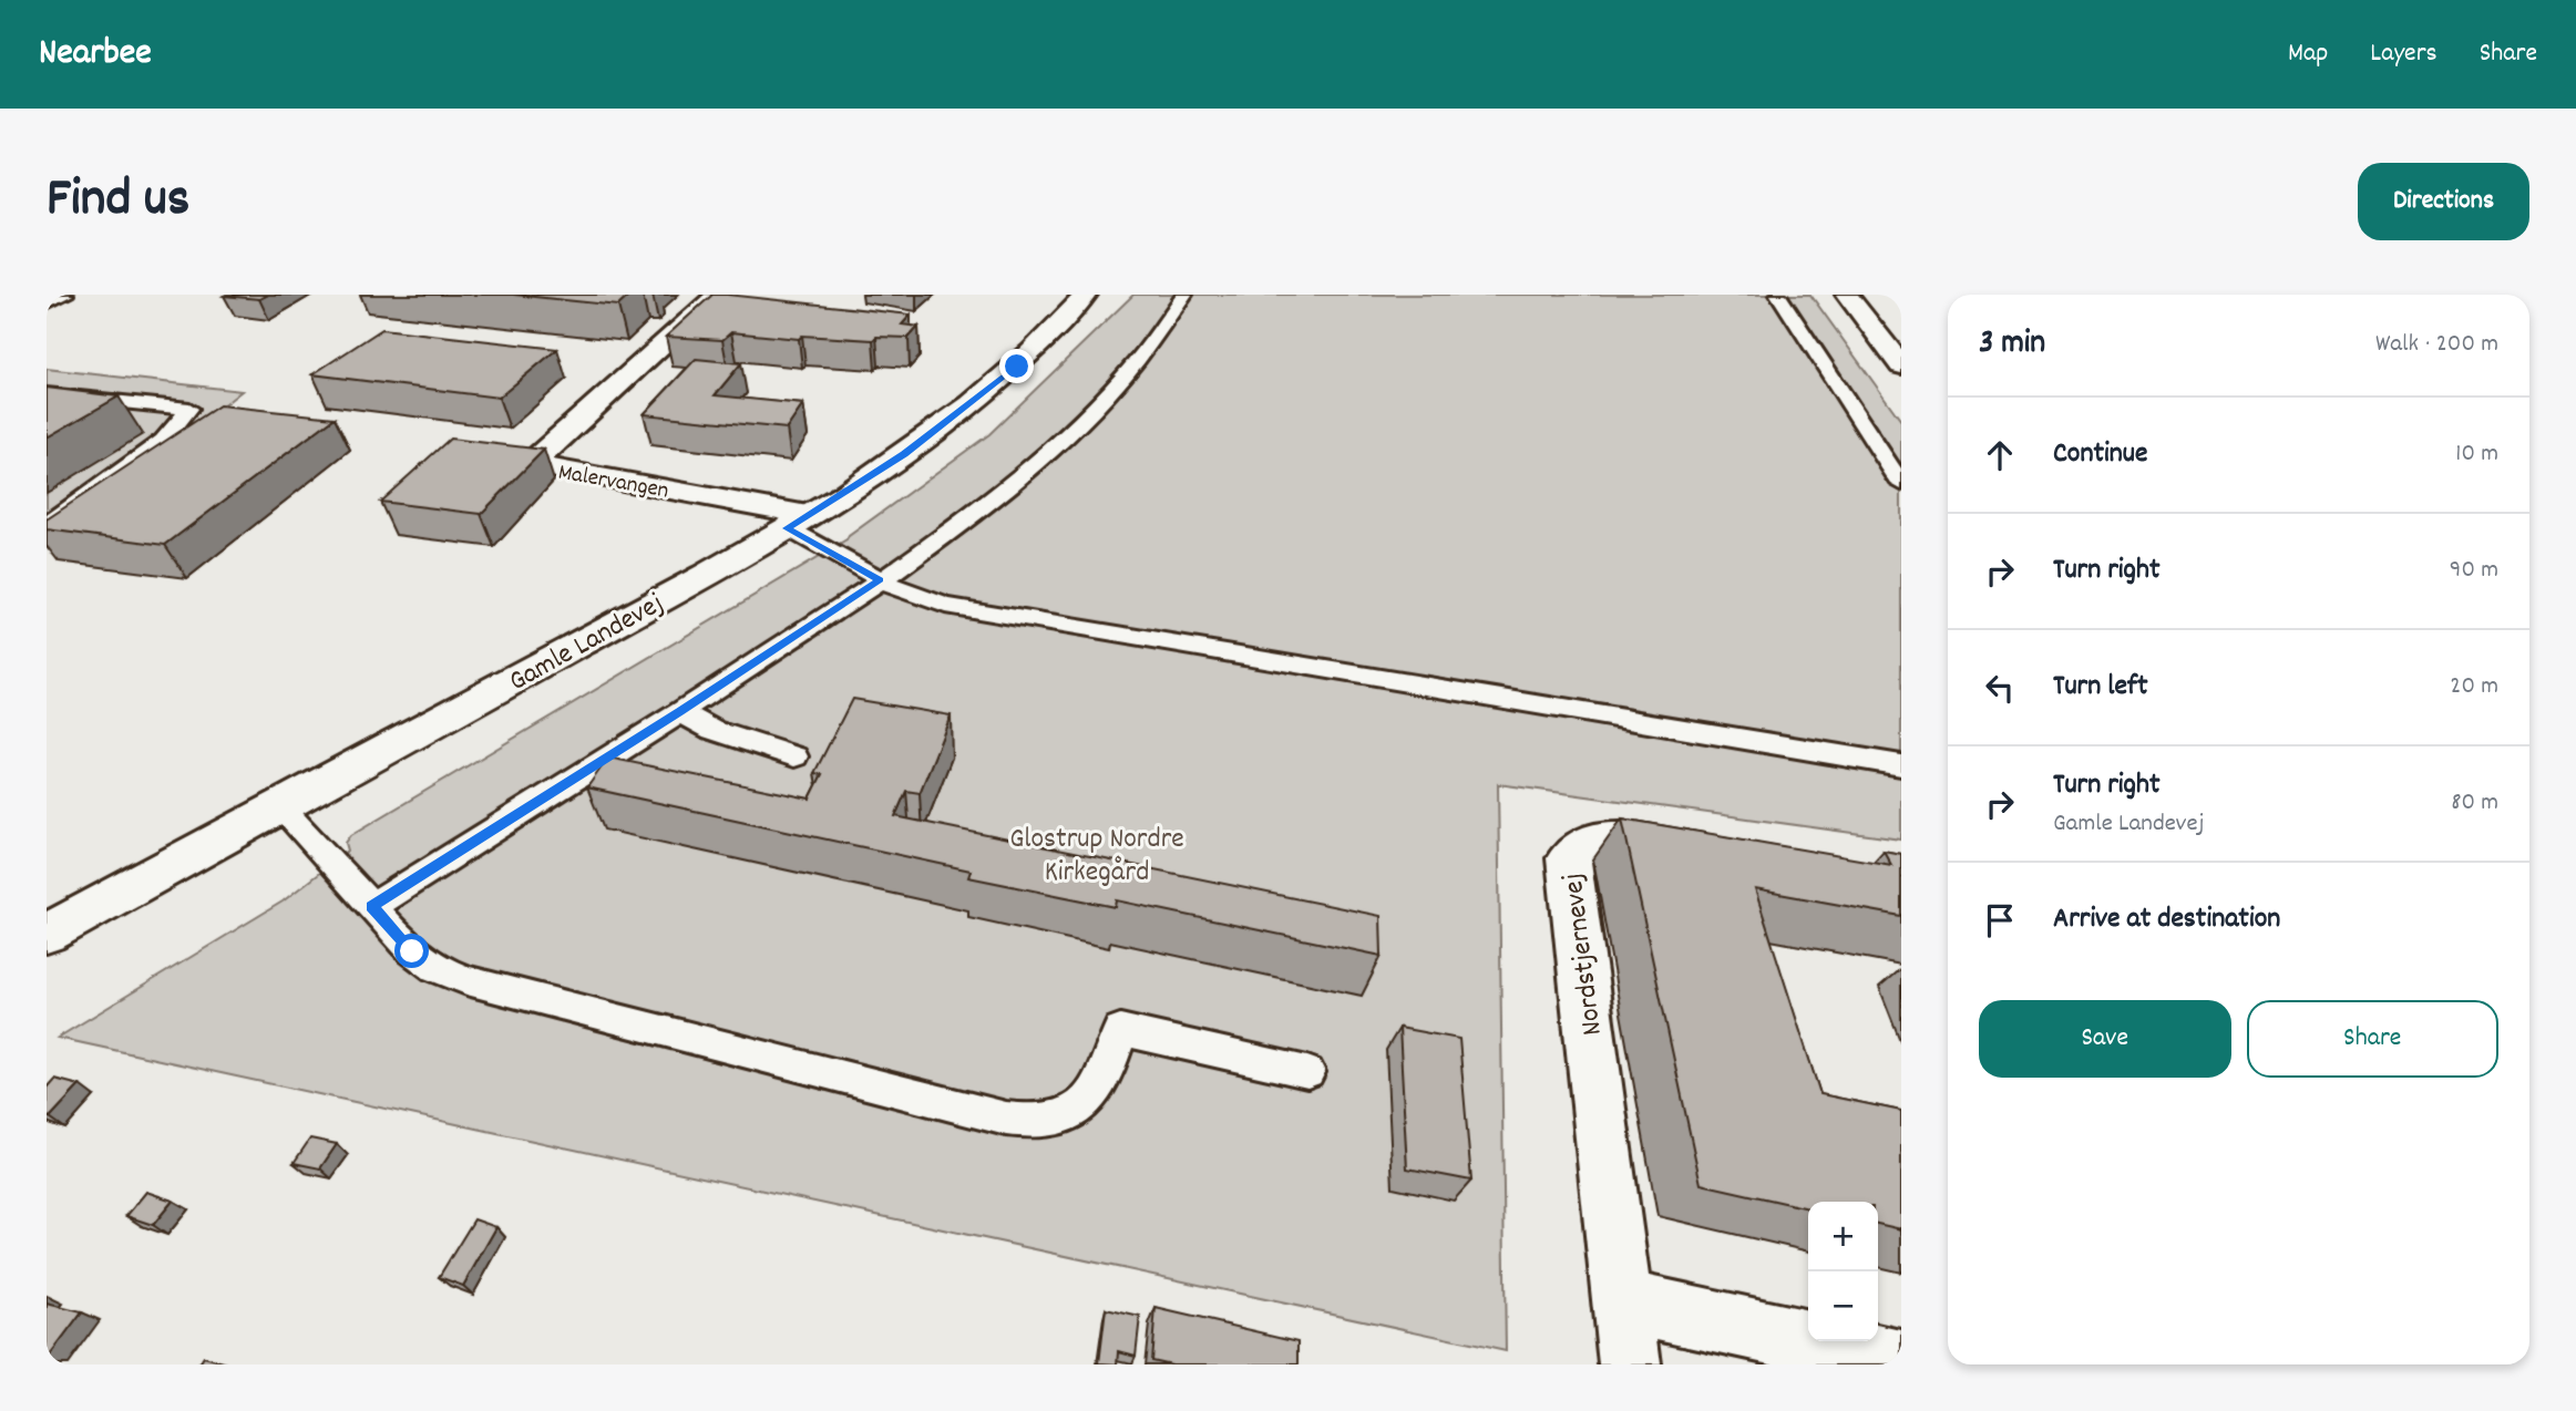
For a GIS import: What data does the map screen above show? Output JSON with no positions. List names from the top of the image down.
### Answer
{
  "streets": {
    "street": ["Malervangen", "Gamle Landevej", "Nordstjernevej"]
  },
  "crossings": [
    ["Malervangen", "Gamle Landevej"]
  ],
  "parks": ["Glostrup Nordre Kirkegård"],
  "page": {
    "header": "Nearbee",
    "nav": ["Map", "Layers", "Share"],
    "title": "Find us",
    "buttons": [
      "Directions",
      ["Save", "Share"]
    ],
    "heading": ["3 min", "Walk · 200 m"],
    "list": [
      ["Continue", "10 m"],
      ["Turn right", "90 m"],
      ["Turn left", "20 m"],
      ["Turn right", "Gamle Landevej", "80 m"],
      "Arrive at destination"
    ],
    "map_buttons": ["+", "−"]
  }
}
